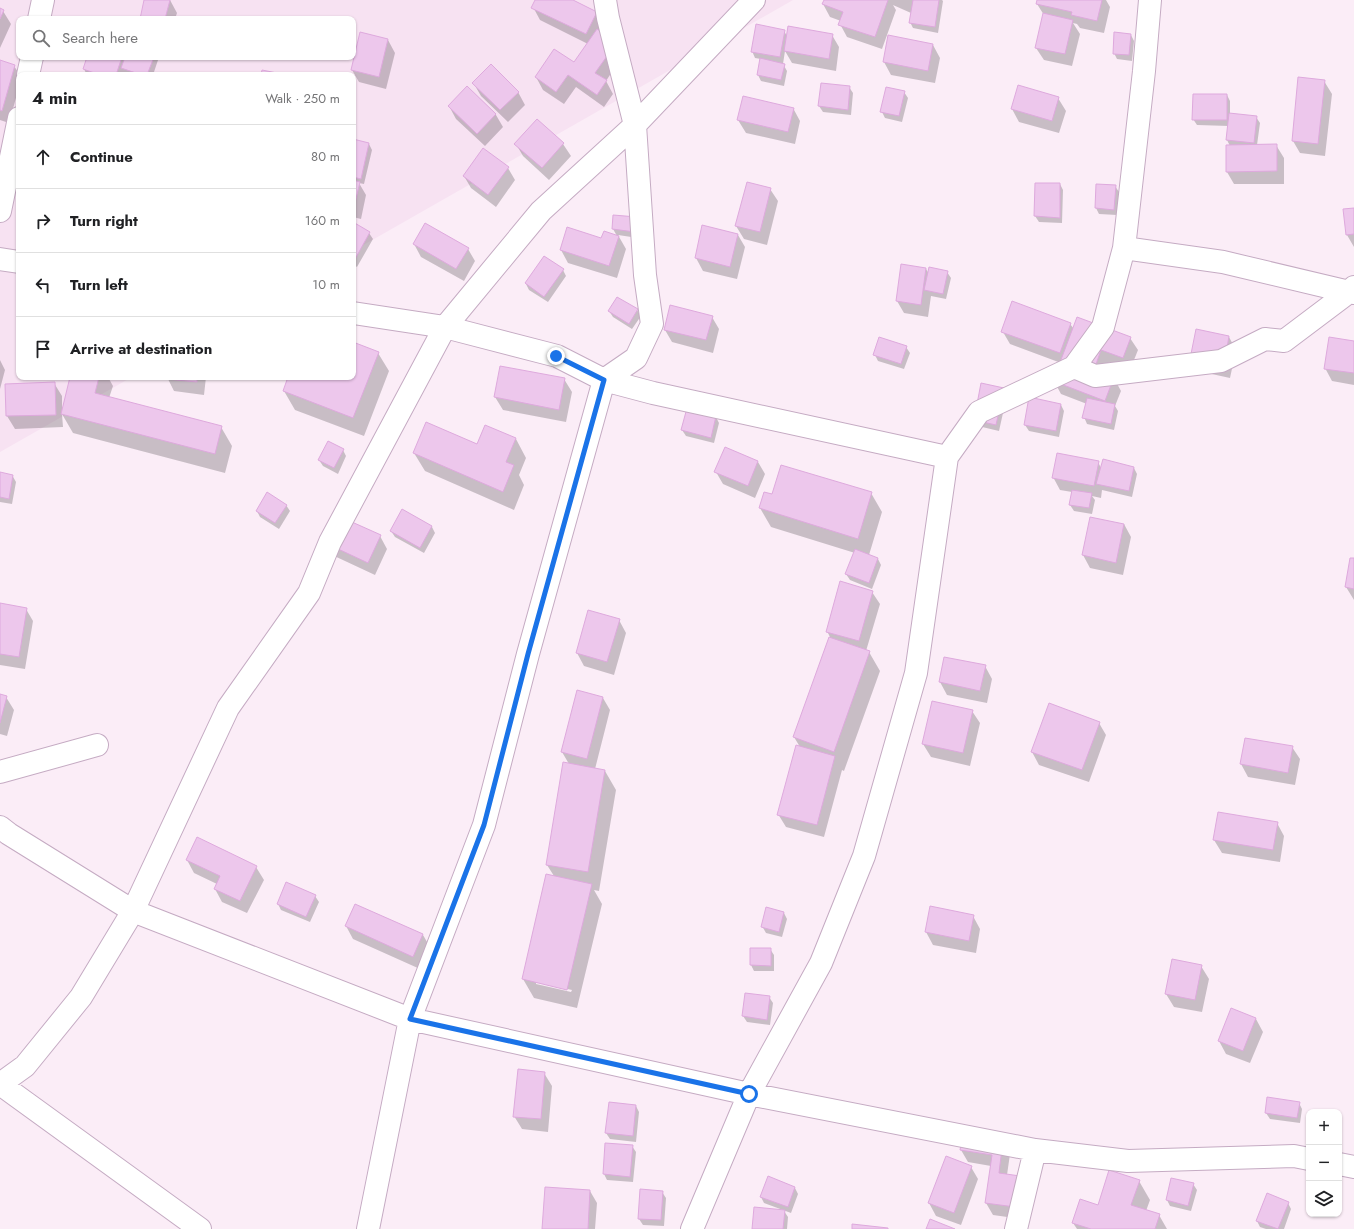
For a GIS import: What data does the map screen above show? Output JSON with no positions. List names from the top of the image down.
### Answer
{
  "page": {
    "search": "Search here",
    "heading": ["4 min", "Walk · 250 m"],
    "list": [
      ["Continue", "80 m"],
      ["Turn right", "160 m"],
      ["Turn left", "10 m"],
      "Arrive at destination"
    ],
    "map_buttons": ["+", "−"]
  }
}
